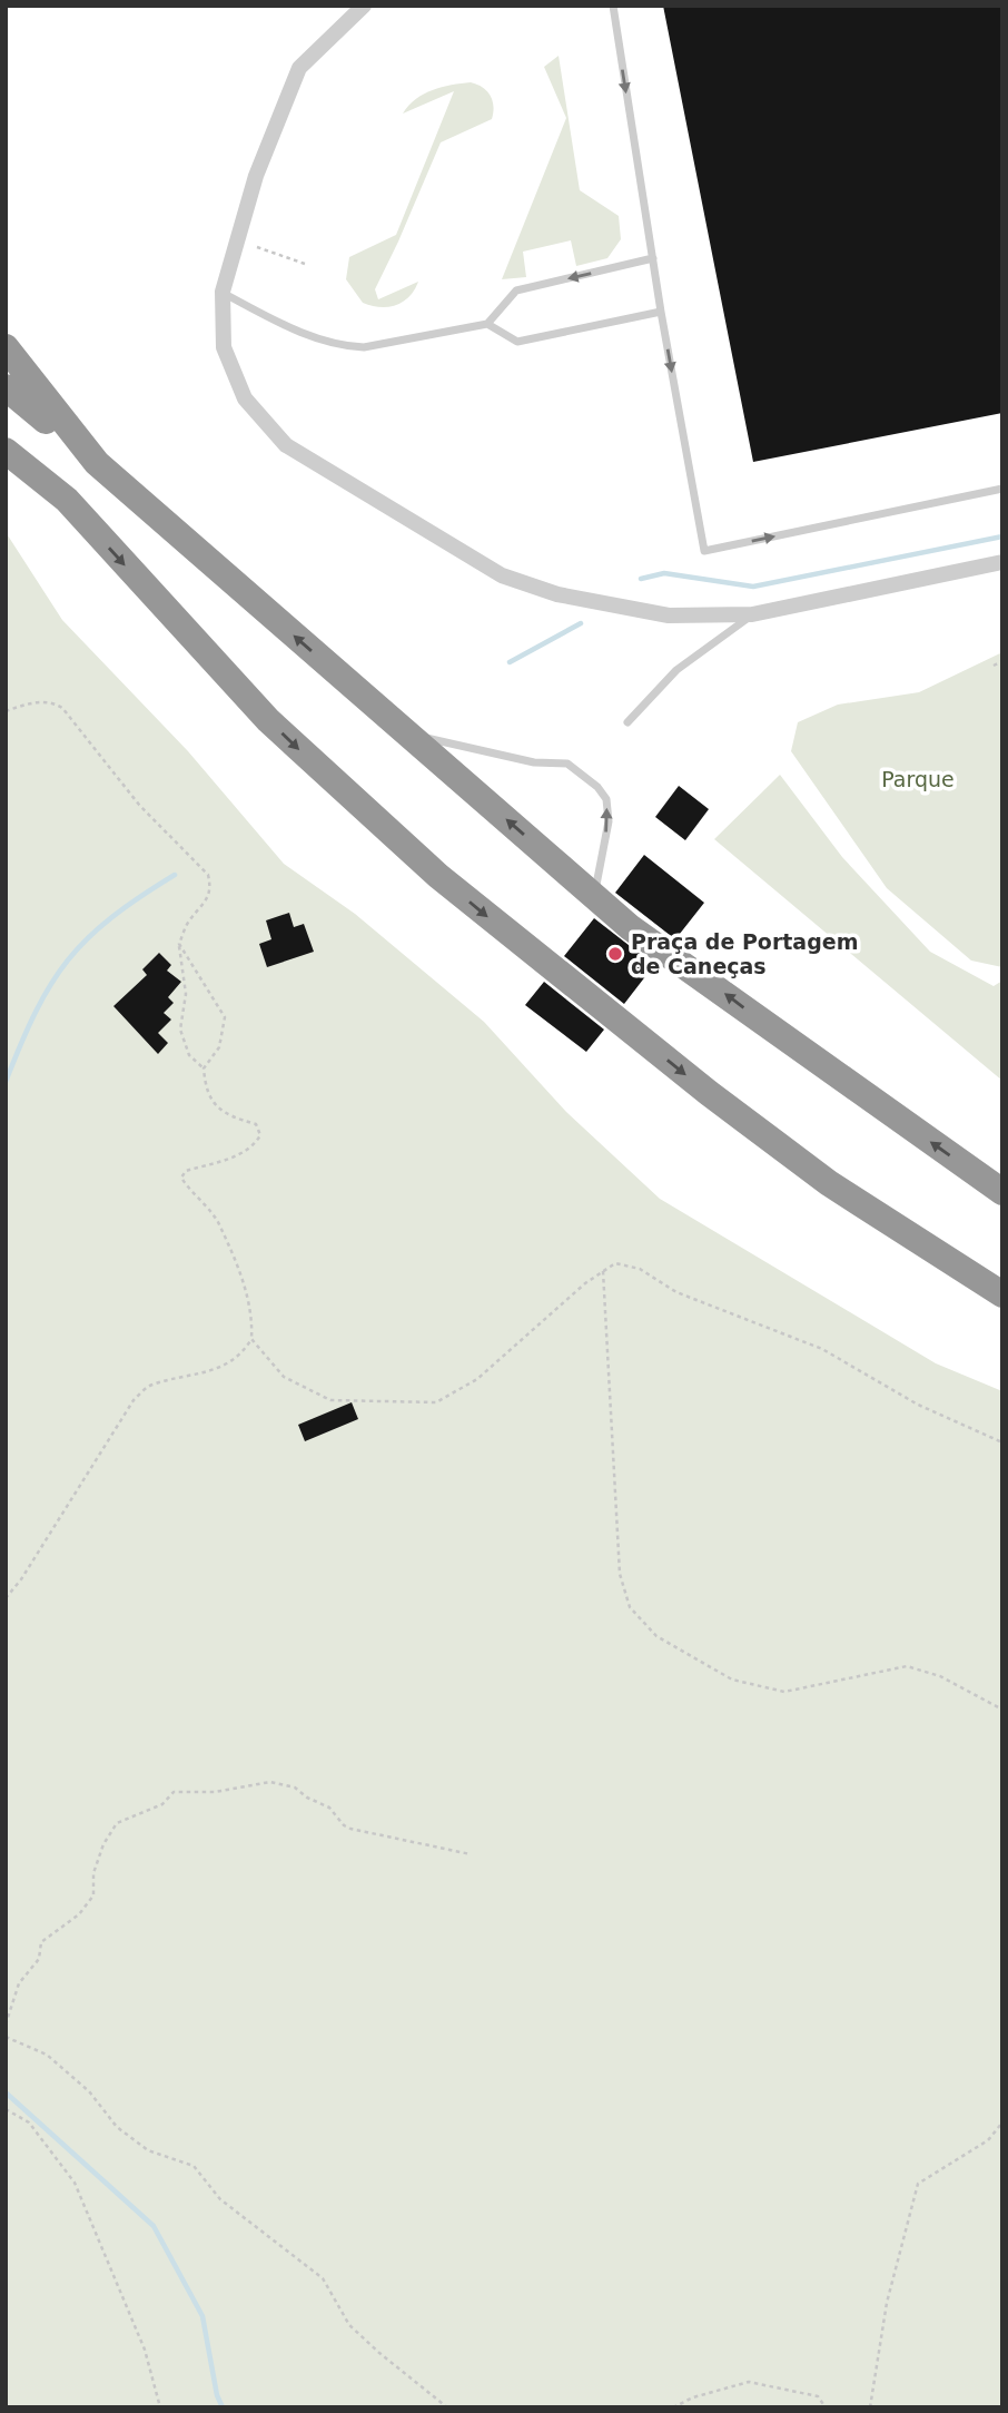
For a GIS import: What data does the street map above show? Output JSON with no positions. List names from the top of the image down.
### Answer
{
  "parks": ["Parque"],
  "places": ["Praça de Portagem de Caneças"]
}
